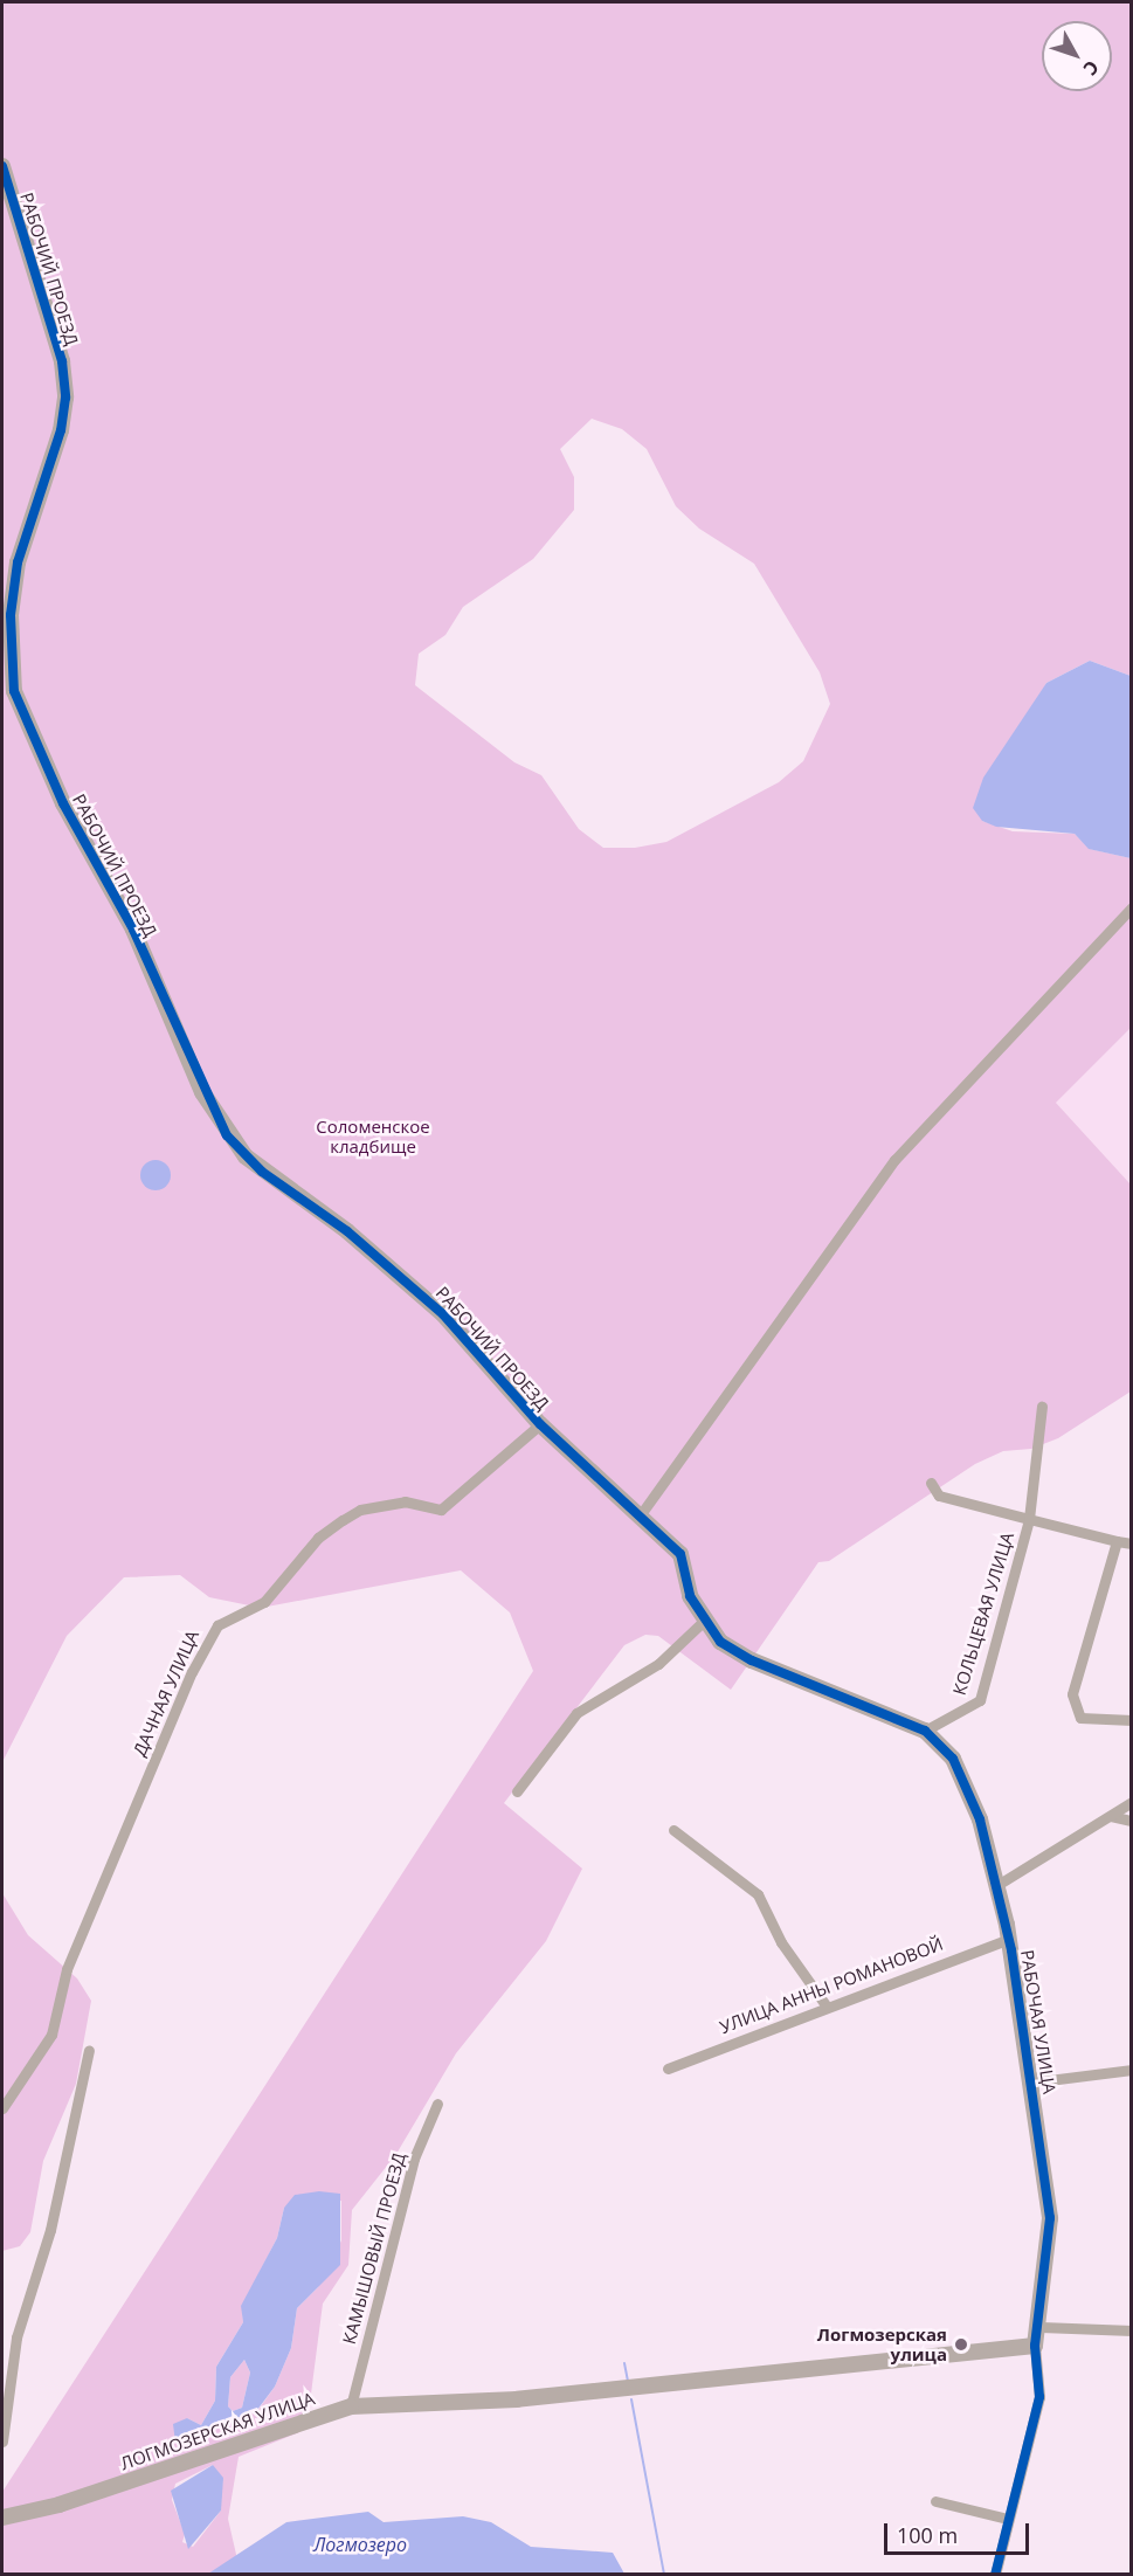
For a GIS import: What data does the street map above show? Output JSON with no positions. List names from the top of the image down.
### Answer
{
  "streets": {
    "street": [
      "РАБОЧИЙ ПРОЕЗД",
      "КОЛЬЦЕВАЯ УЛИЦА",
      "ДАЧНАЯ УЛИЦА",
      "УЛИЦА АННЫ РОМАНОВОЙ",
      "РАБОЧАЯ УЛИЦА",
      "КАМЫШОВЫЙ ПРОЕЗД",
      "ЛОГМОЗЕРСКАЯ УЛИЦА"
    ]
  },
  "crossings": [
    ["РАБОЧИЙ ПРОЕЗД", "ДАЧНАЯ УЛИЦА"],
    ["РАБОЧИЙ ПРОЕЗД", "РАБОЧАЯ УЛИЦА"],
    ["КОЛЬЦЕВАЯ УЛИЦА", "РАБОЧАЯ УЛИЦА"],
    ["УЛИЦА АННЫ РОМАНОВОЙ", "РАБОЧАЯ УЛИЦА"],
    ["РАБОЧАЯ УЛИЦА", "ЛОГМОЗЕРСКАЯ УЛИЦА"],
    ["КАМЫШОВЫЙ ПРОЕЗД", "ЛОГМОЗЕРСКАЯ УЛИЦА"]
  ],
  "water": ["Логмозеро"],
  "parks": ["Соломенское кладбище"],
  "places": ["Логмозерская улица"],
  "scale_bar": "100 m",
  "north": "bottom right"
}
